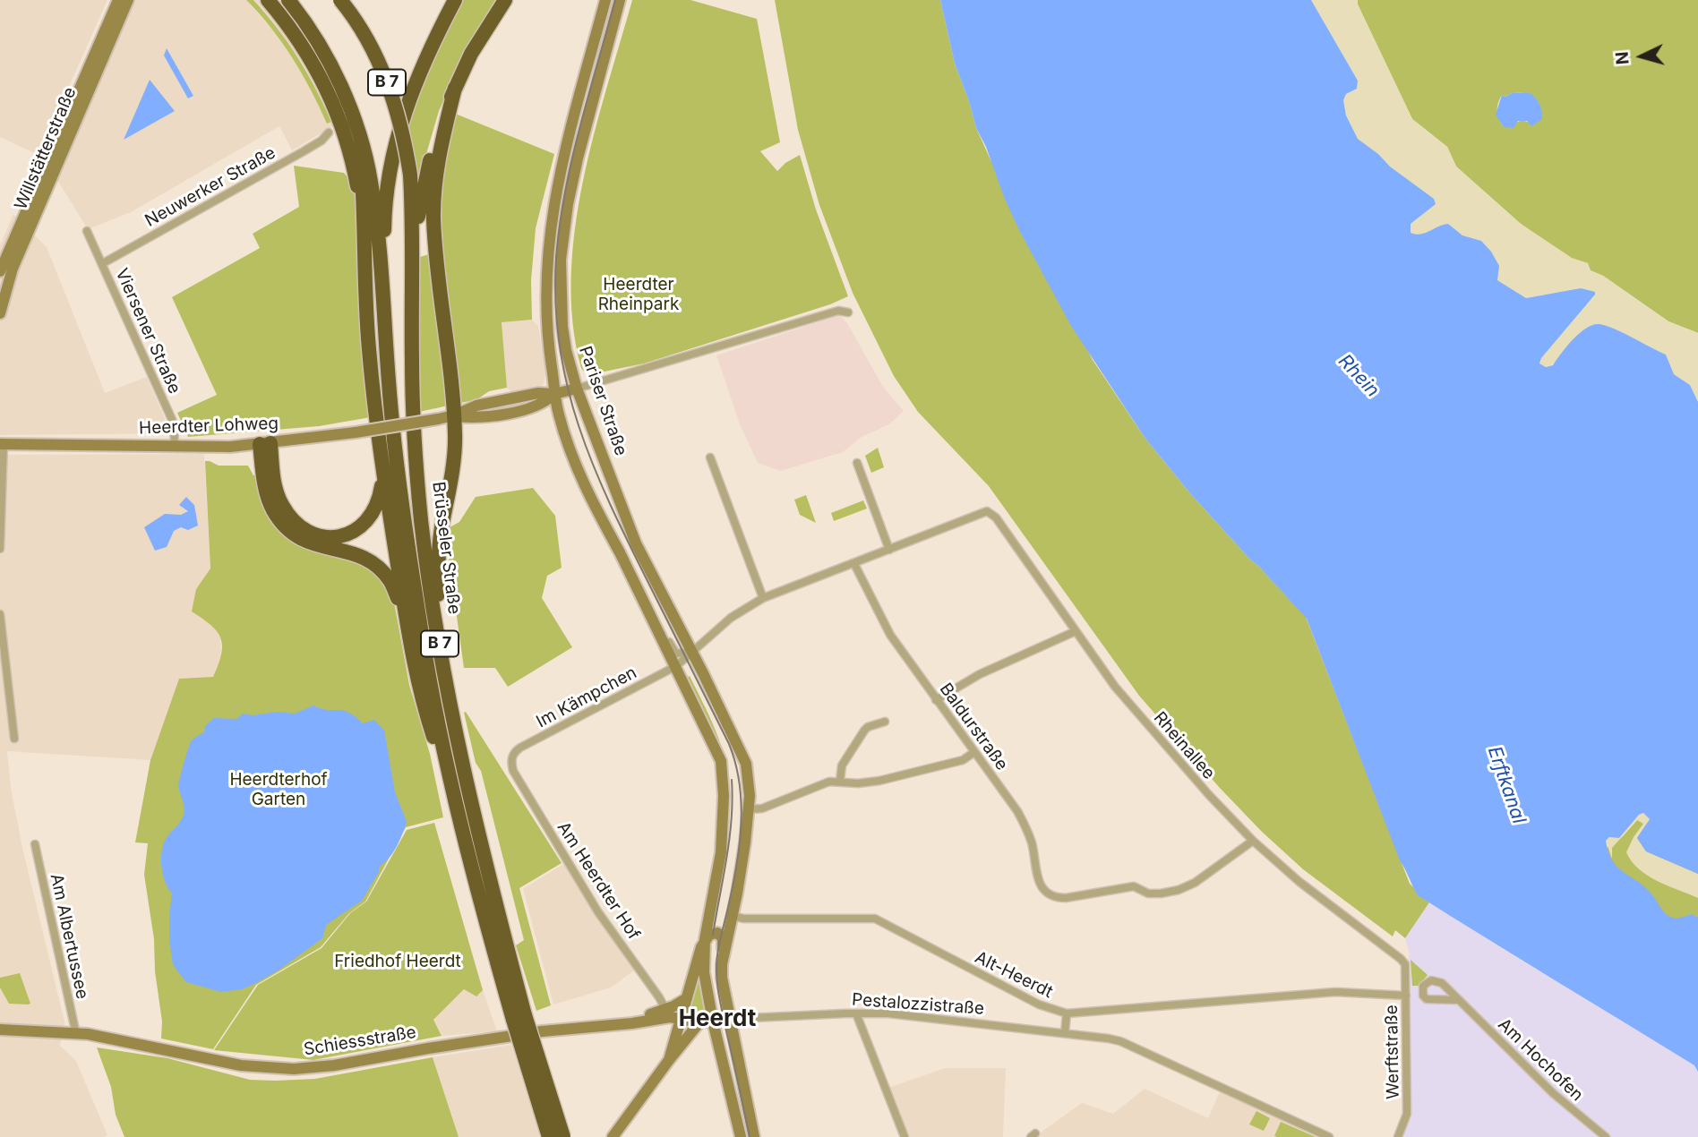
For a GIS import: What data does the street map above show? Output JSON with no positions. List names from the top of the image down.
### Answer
{
  "streets": {
    "highway": ["B 7", "Brüsseler Straße"],
    "main road": [
      "Willstätterstraße",
      "Pariser Straße",
      "Heerdter Lohweg",
      "Schiessstraße"
    ],
    "street": [
      "Neuwerker Straße",
      "Viersener Straße",
      "Im Kämpchen",
      "Baldurstraße",
      "Rheinallee",
      "Am Heerdter Hof",
      "Am Albertussee",
      "Alt-Heerdt",
      "Pestalozzistraße",
      "Werftstraße",
      "Am Hochofen"
    ]
  },
  "crossings": [
    ["B 7", "Brüsseler Straße"],
    ["Neuwerker Straße", "Viersener Straße"],
    ["Viersener Straße", "Heerdter Lohweg"],
    ["Pariser Straße", "Heerdter Lohweg"],
    ["Pariser Straße", "Im Kämpchen"],
    ["Im Kämpchen", "Am Heerdter Hof"],
    ["Baldurstraße", "Rheinallee"],
    ["Rheinallee", "Werftstraße"],
    ["Am Heerdter Hof", "Schiessstraße"],
    ["Am Albertussee", "Schiessstraße"],
    ["Alt-Heerdt", "Werftstraße"],
    ["Pestalozzistraße", "Schiessstraße"]
  ],
  "districts": ["Heerdt"],
  "water": ["Rhein", "Erftkanal"],
  "parks": ["Heerdter Rheinpark", "Heerdterhof Garten", "Friedhof Heerdt"],
  "north": "left"
}
